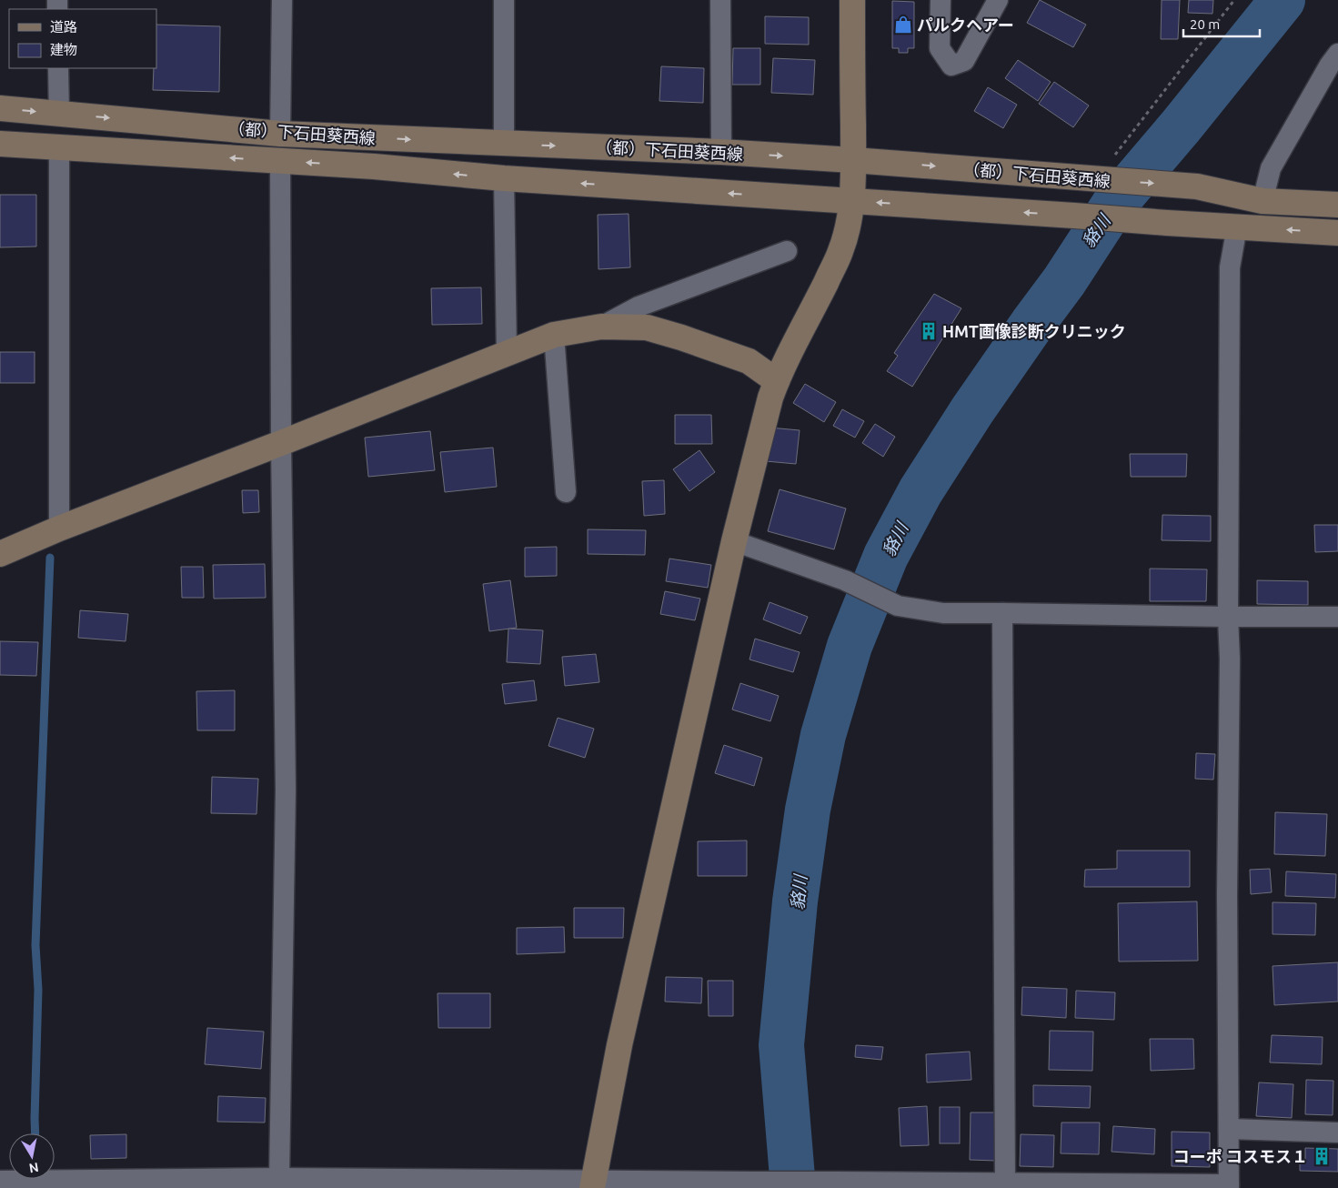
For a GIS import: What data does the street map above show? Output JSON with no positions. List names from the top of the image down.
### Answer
{
  "streets": {
    "street": ["（都）下石田葵西線"]
  },
  "water": ["貉川"],
  "places": {
    "shop": ["パルクヘアー"],
    "building": ["HMT画像診断クリニック", "コーポ コスモス１"]
  },
  "legend": ["道路", "建物"],
  "scale_bar": "20 m",
  "north": "bottom"
}
